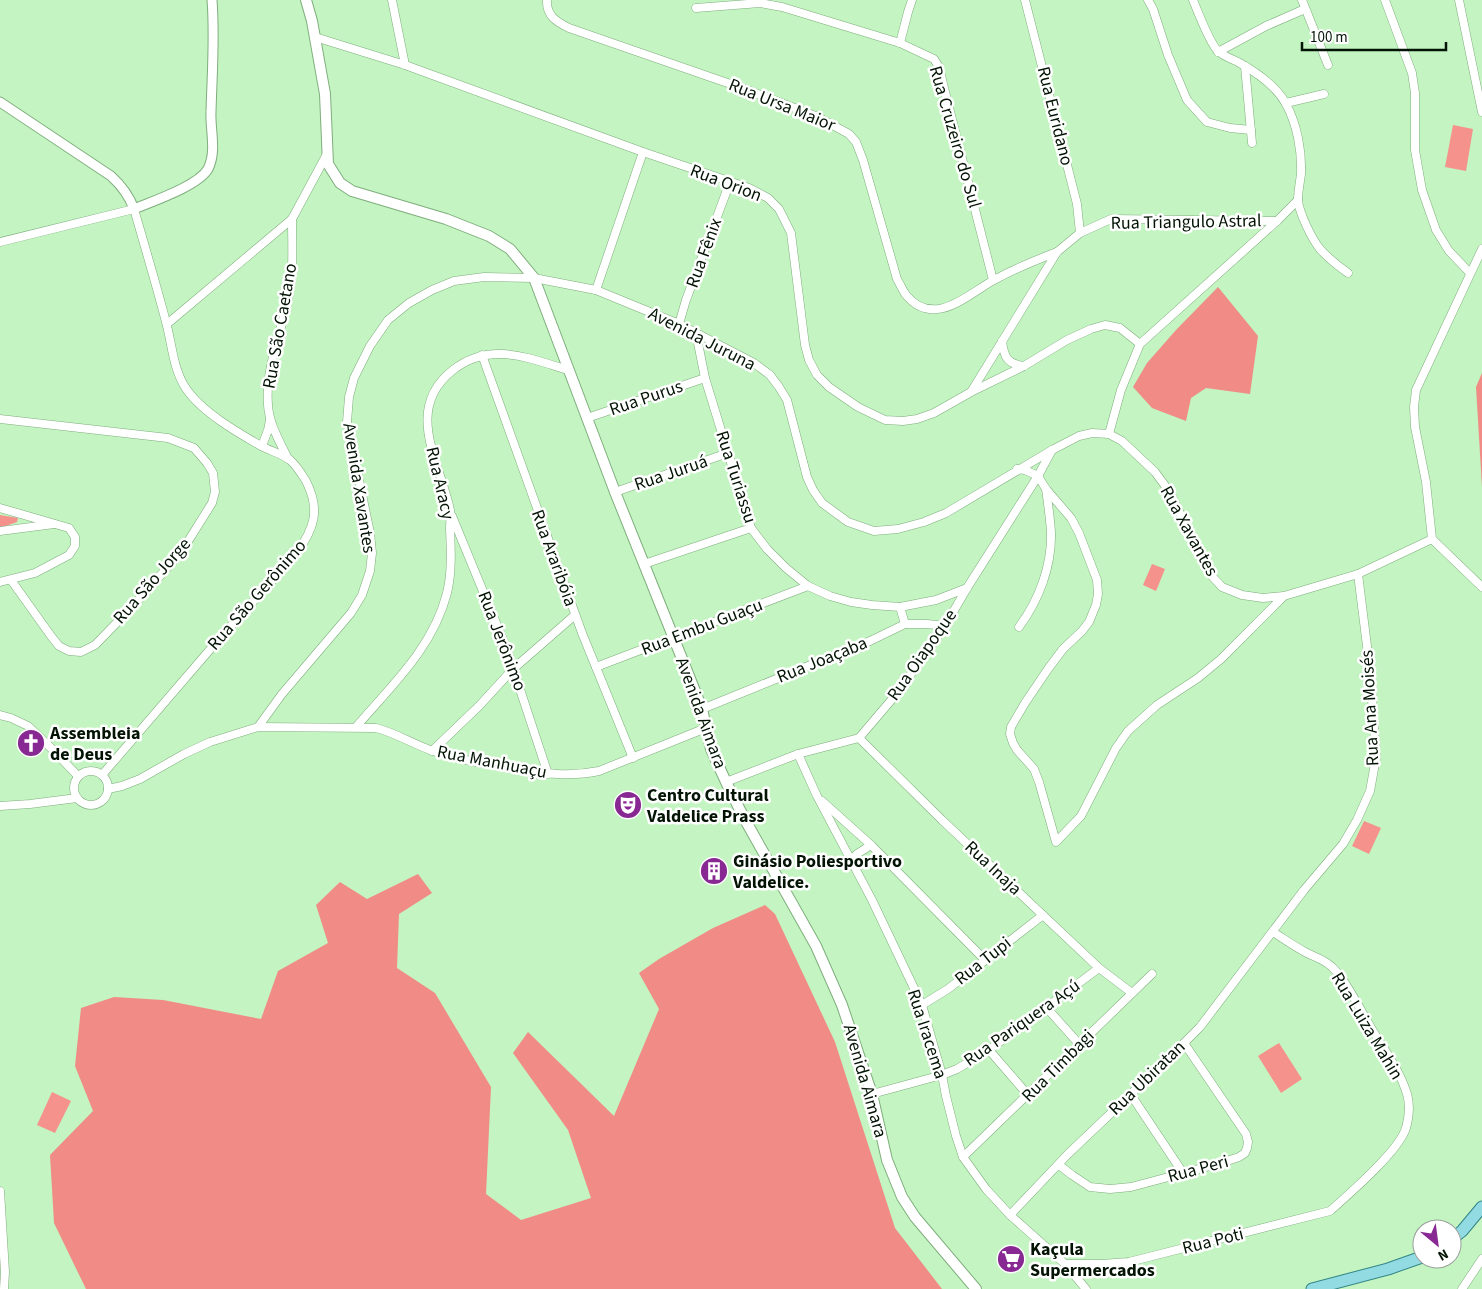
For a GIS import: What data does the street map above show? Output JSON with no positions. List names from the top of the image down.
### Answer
{
  "streets": {
    "main road": ["Avenida Aimara"],
    "street": [
      "Rua Ursa Maior",
      "Rua Euridano",
      "Rua Cruzeiro do Sul",
      "Rua Orion",
      "Rua Triangulo Astral",
      "Rua Fênix",
      "Rua São Caetano",
      "Avenida Juruna",
      "Rua Purus",
      "Rua Juruá",
      "Rua Turiassu",
      "Rua Aracy",
      "Avenida Xavantes",
      "Rua Xavantes",
      "Rua Araribóia",
      "Rua São Jorge",
      "Rua São Gerônimo",
      "Rua Embu Guaçu",
      "Rua Jerônimo",
      "Rua Oiapoque",
      "Rua Joaçaba",
      "Rua Ana Moisés",
      "Rua Manhuaçu",
      "Rua Inaja",
      "Rua Tupi",
      "Rua Pariquera Açú",
      "Rua Luiza Mahin",
      "Rua Iracema",
      "Rua Timbagi",
      "Rua Ubiratan",
      "Rua Peri",
      "Rua Poti"
    ]
  },
  "crossings": [
    ["Rua Ursa Maior", "Rua Cruzeiro do Sul"],
    ["Rua Ursa Maior", "Rua Triangulo Astral"],
    ["Rua Euridano", "Rua Triangulo Astral"],
    ["Rua Orion", "Rua Triangulo Astral"],
    ["Rua Orion", "Rua Fênix"],
    ["Rua Fênix", "Avenida Juruna"],
    ["Rua São Caetano", "Rua São Gerônimo"],
    ["Avenida Juruna", "Rua Turiassu"],
    ["Avenida Juruna", "Avenida Xavantes"],
    ["Avenida Juruna", "Rua Oiapoque"],
    ["Avenida Juruna", "Avenida Aimara"],
    ["Rua Purus", "Rua Turiassu"],
    ["Rua Purus", "Avenida Aimara"],
    ["Rua Juruá", "Rua Turiassu"],
    ["Rua Juruá", "Avenida Aimara"],
    ["Rua Turiassu", "Rua Embu Guaçu"],
    ["Rua Turiassu", "Rua Oiapoque"],
    ["Rua Aracy", "Rua Araribóia"],
    ["Rua Aracy", "Rua Jerônimo"],
    ["Rua Aracy", "Avenida Aimara"],
    ["Rua Aracy", "Rua Manhuaçu"],
    ["Avenida Xavantes", "Avenida Aimara"],
    ["Avenida Xavantes", "Rua Manhuaçu"],
    ["Rua Araribóia", "Rua Embu Guaçu"],
    ["Rua Araribóia", "Rua Manhuaçu"],
    ["Rua São Gerônimo", "Rua Manhuaçu"],
    ["Rua Embu Guaçu", "Avenida Aimara"],
    ["Rua Jerônimo", "Rua Manhuaçu"],
    ["Rua Oiapoque", "Rua Joaçaba"],
    ["Rua Oiapoque", "Rua Inaja"],
    ["Rua Joaçaba", "Avenida Aimara"],
    ["Rua Ana Moisés", "Rua Luiza Mahin"],
    ["Rua Ana Moisés", "Rua Ubiratan"],
    ["Avenida Aimara", "Rua Manhuaçu"],
    ["Avenida Aimara", "Rua Pariquera Açú"],
    ["Rua Inaja", "Rua Tupi"],
    ["Rua Inaja", "Rua Pariquera Açú"],
    ["Rua Inaja", "Rua Timbagi"],
    ["Rua Tupi", "Rua Iracema"],
    ["Rua Pariquera Açú", "Rua Iracema"],
    ["Rua Luiza Mahin", "Rua Ubiratan"],
    ["Rua Luiza Mahin", "Rua Poti"],
    ["Rua Iracema", "Rua Timbagi"],
    ["Rua Iracema", "Rua Ubiratan"],
    ["Rua Iracema", "Rua Poti"],
    ["Rua Ubiratan", "Rua Peri"]
  ],
  "places": {
    "church": ["Assembleia de Deus"],
    "theatre": ["Centro Cultural Valdelice Prass"],
    "building": ["Ginásio Poliesportivo Valdelice."],
    "supermarket": ["Kaçula Supermercados"]
  },
  "scale_bar": "100 m",
  "north": "bottom right"
}
